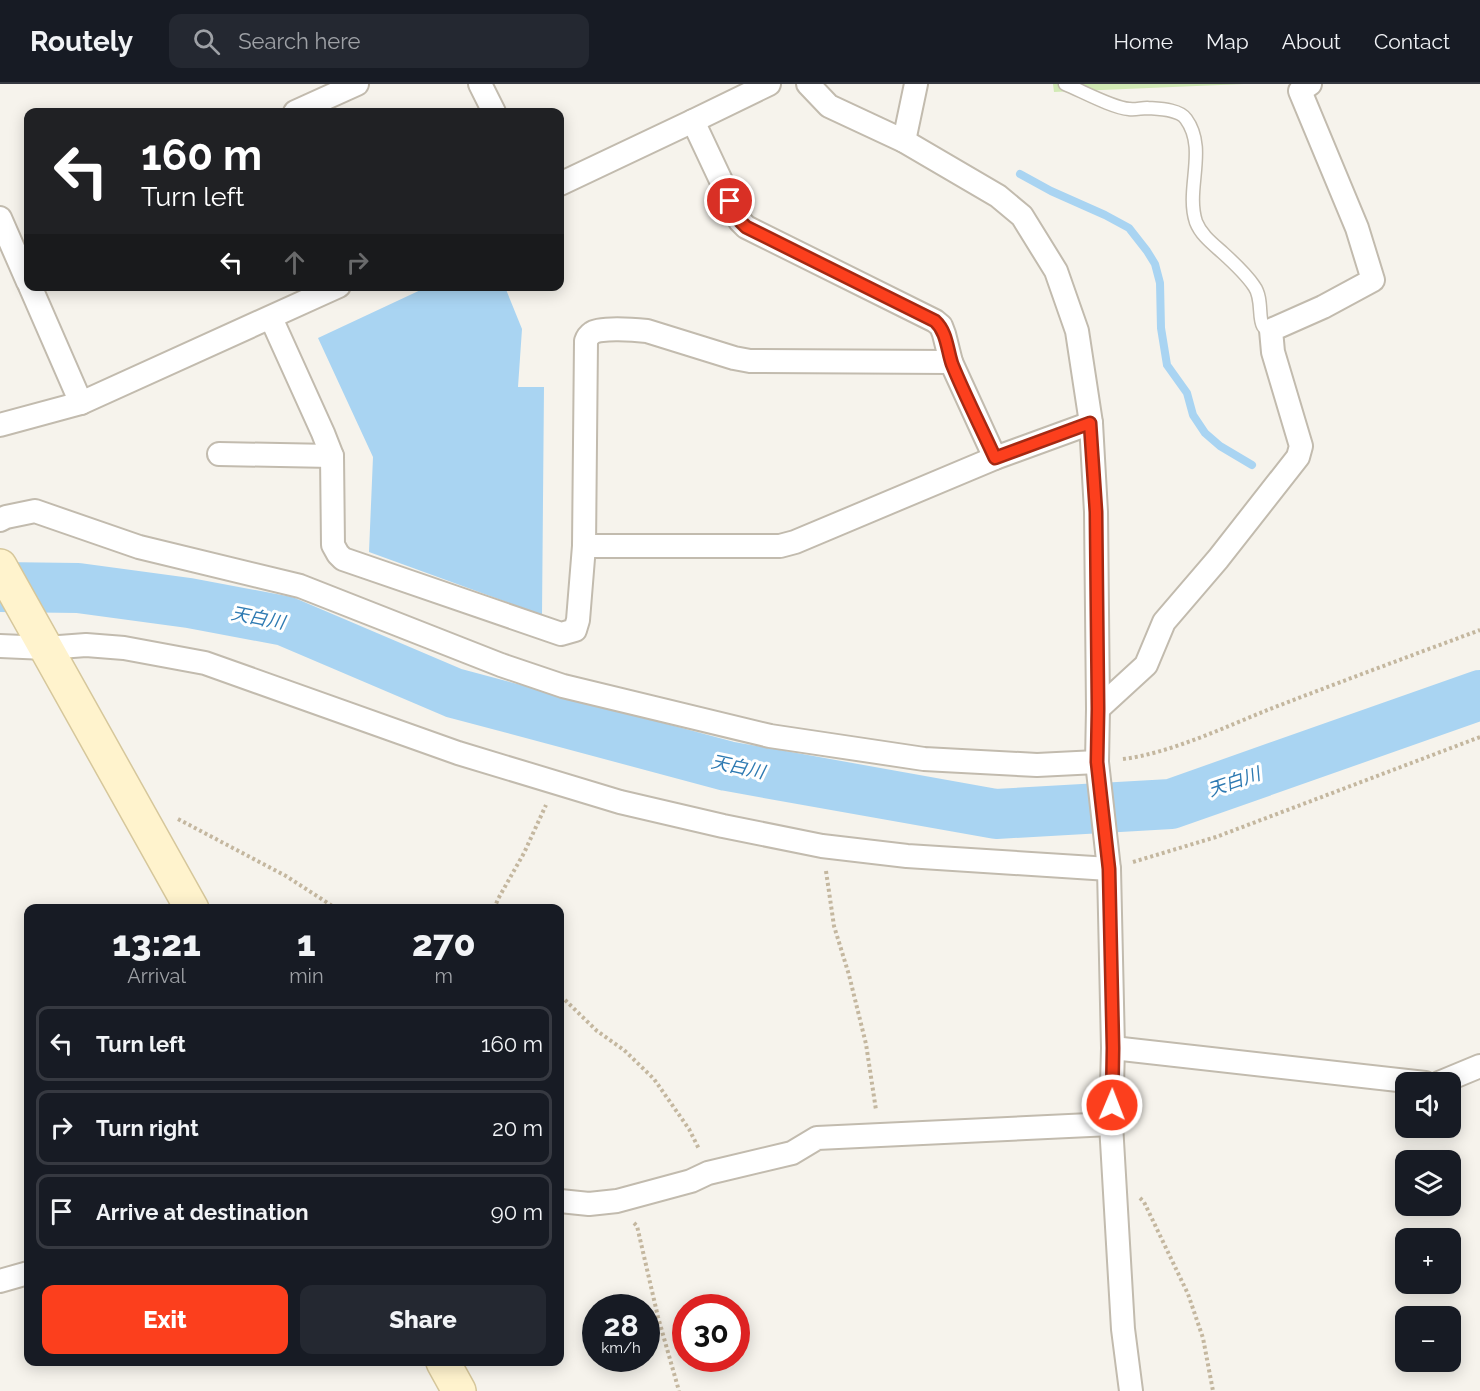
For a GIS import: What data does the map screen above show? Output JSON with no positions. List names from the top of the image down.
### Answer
{
  "water": ["天白川"],
  "page": {
    "header": "Routely",
    "search": "Search here",
    "nav": [
      "Home",
      "Map",
      "About",
      "Contact"
    ],
    "turn": ["160 m", "Turn left"],
    "eta": [
      "13:21",
      "Arrival",
      "1",
      "min",
      "270",
      "m"
    ],
    "list": [
      {
        "name": "Turn left",
        "value": "160 m"
      },
      {
        "name": "Turn right",
        "value": "20 m"
      },
      {
        "name": "Arrive at destination",
        "value": "90 m"
      }
    ],
    "map_buttons": ["+", "−"],
    "buttons": ["Exit", "Share"],
    "speed": "28 km/h",
    "limit": "30"
  }
}
